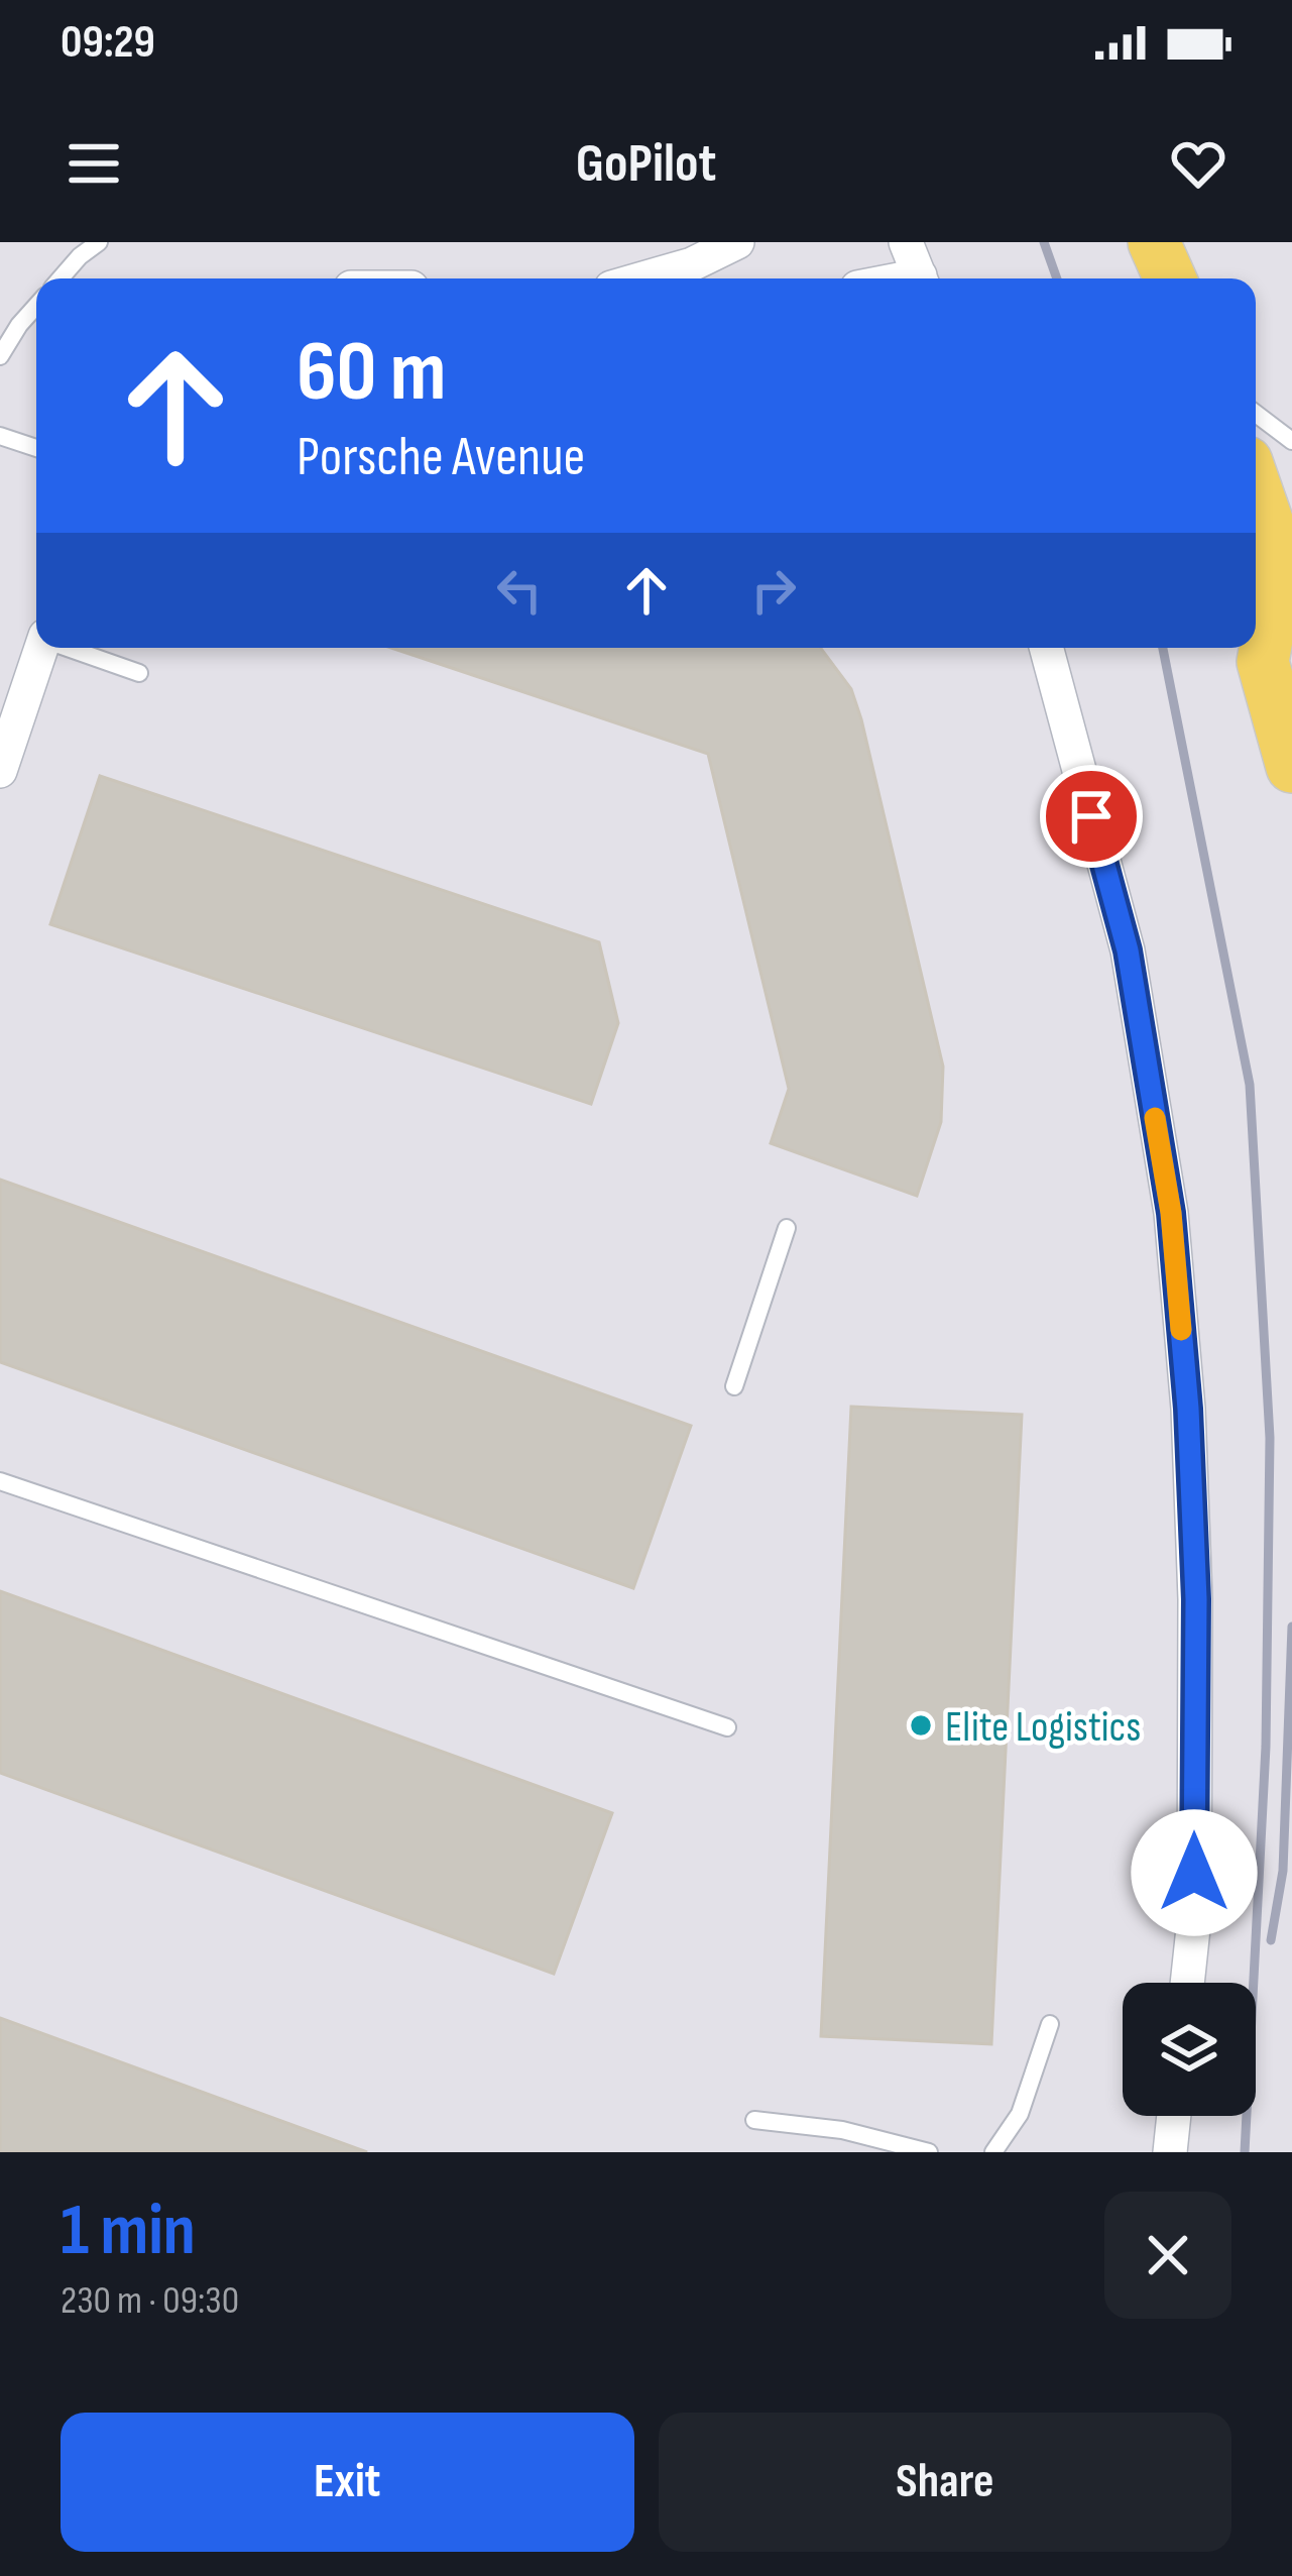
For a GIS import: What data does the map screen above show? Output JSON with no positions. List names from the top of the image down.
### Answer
{
  "places": ["Elite Logistics"],
  "page": {
    "status": "09:29",
    "header": "GoPilot",
    "turn": ["60 m", "Porsche Avenue"],
    "heading": ["1 min", "230 m · 09:30"],
    "buttons": ["Exit", "Share"]
  }
}
